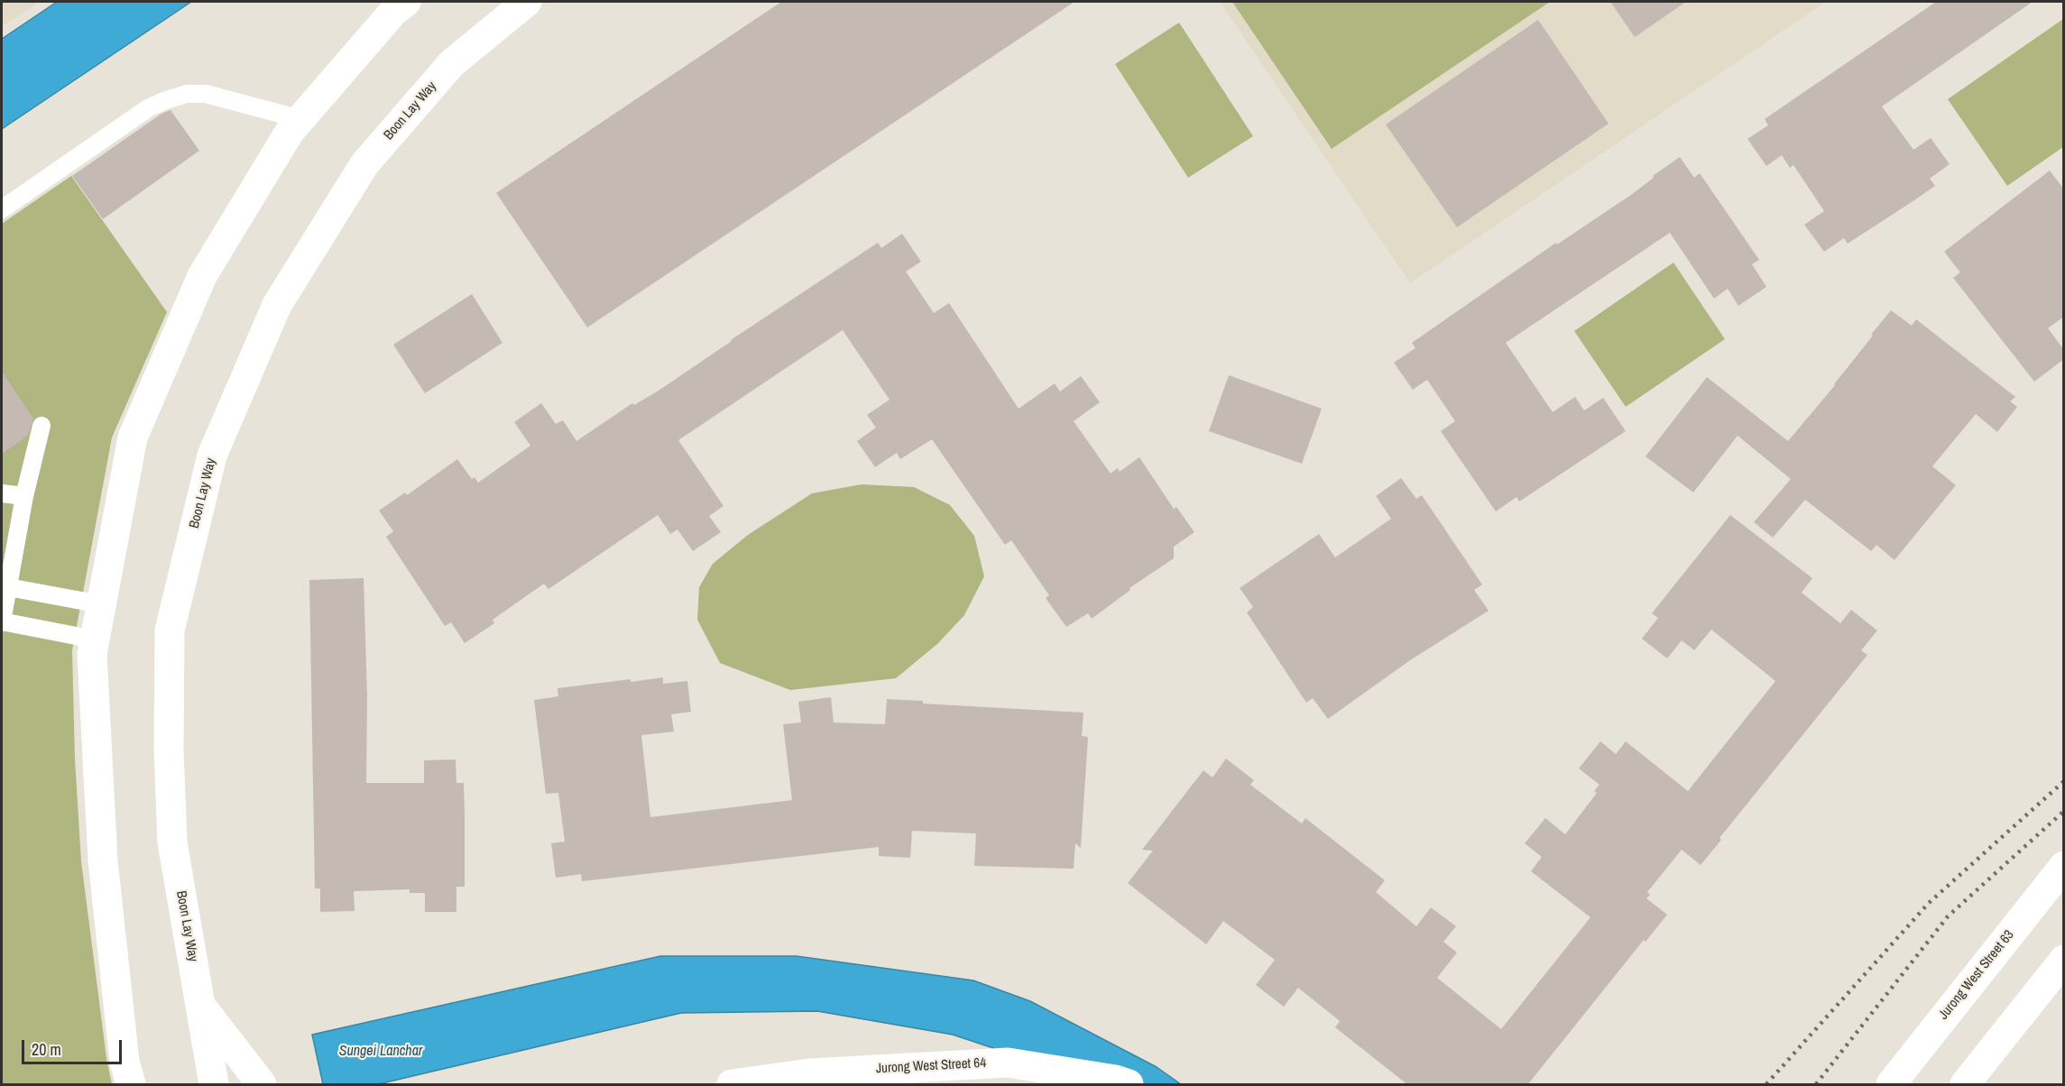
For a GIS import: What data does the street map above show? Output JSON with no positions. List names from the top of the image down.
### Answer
{
  "streets": {
    "main road": ["Boon Lay Way", "Jurong West Street 63", "Jurong West Street 64"]
  },
  "water": ["Sungei Lanchar"],
  "scale_bar": "20 m"
}
